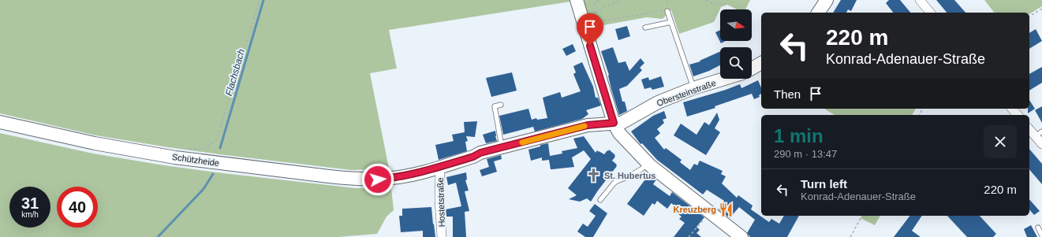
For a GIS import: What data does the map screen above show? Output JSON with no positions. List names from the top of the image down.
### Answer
{
  "streets": {
    "street": ["Obersteinstraße", "Schützheide", "Hostetstraße"]
  },
  "crossings": [
    ["Obersteinstraße", "Hostetstraße"],
    ["Schützheide", "Hostetstraße"]
  ],
  "water": ["Flachsbach"],
  "places": {
    "church": ["St. Hubertus"],
    "restaurant": ["Kreuzberg"]
  },
  "north": "right",
  "page": {
    "turn": ["220 m", "Konrad-Adenauer-Straße"],
    "then": "Then",
    "heading": ["1 min", "290 m · 13:47"],
    "list": [
      {
        "name": "Turn left",
        "note": "Konrad-Adenauer-Straße",
        "value": "220 m"
      }
    ],
    "speed": "31 km/h",
    "limit": "40"
  }
}
